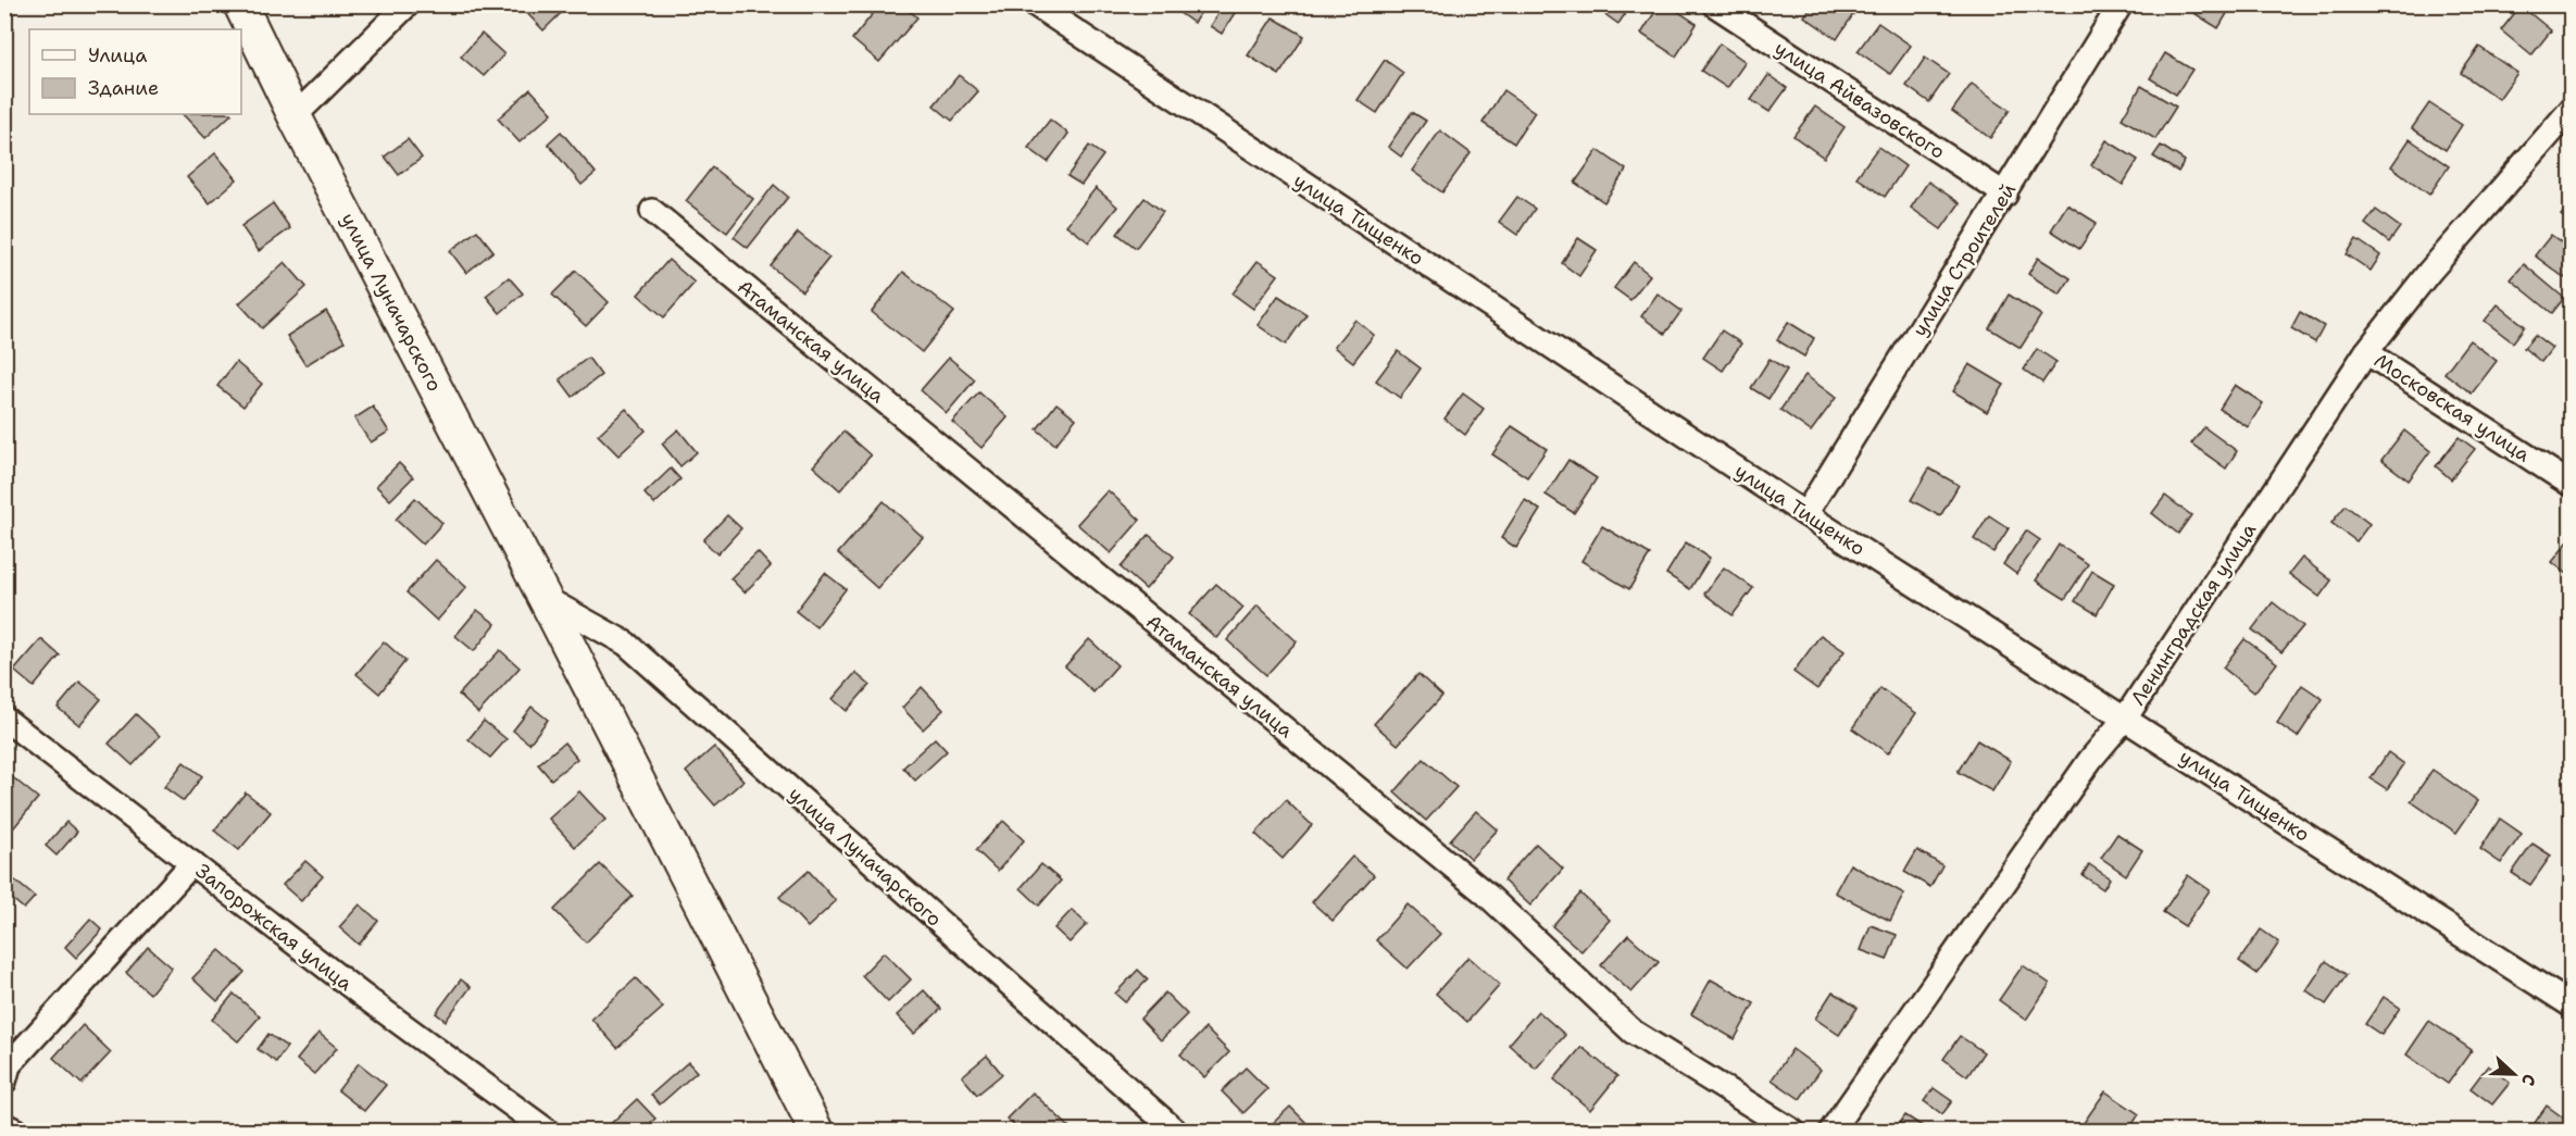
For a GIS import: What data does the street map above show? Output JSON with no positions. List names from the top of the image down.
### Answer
{
  "streets": {
    "main road": ["улица Луначарского"],
    "street": [
      "улица Айвазовского",
      "улица Тищенко",
      "улица Строителей",
      "Атаманская улица",
      "Московская улица",
      "Ленинградская улица",
      "Запорожская улица"
    ]
  },
  "crossings": [
    ["улица Айвазовского", "улица Строителей"],
    ["улица Тищенко", "улица Строителей"],
    ["улица Тищенко", "Ленинградская улица"],
    ["Московская улица", "Ленинградская улица"]
  ],
  "legend": ["Улица", "Здание"],
  "north": "right"
}
